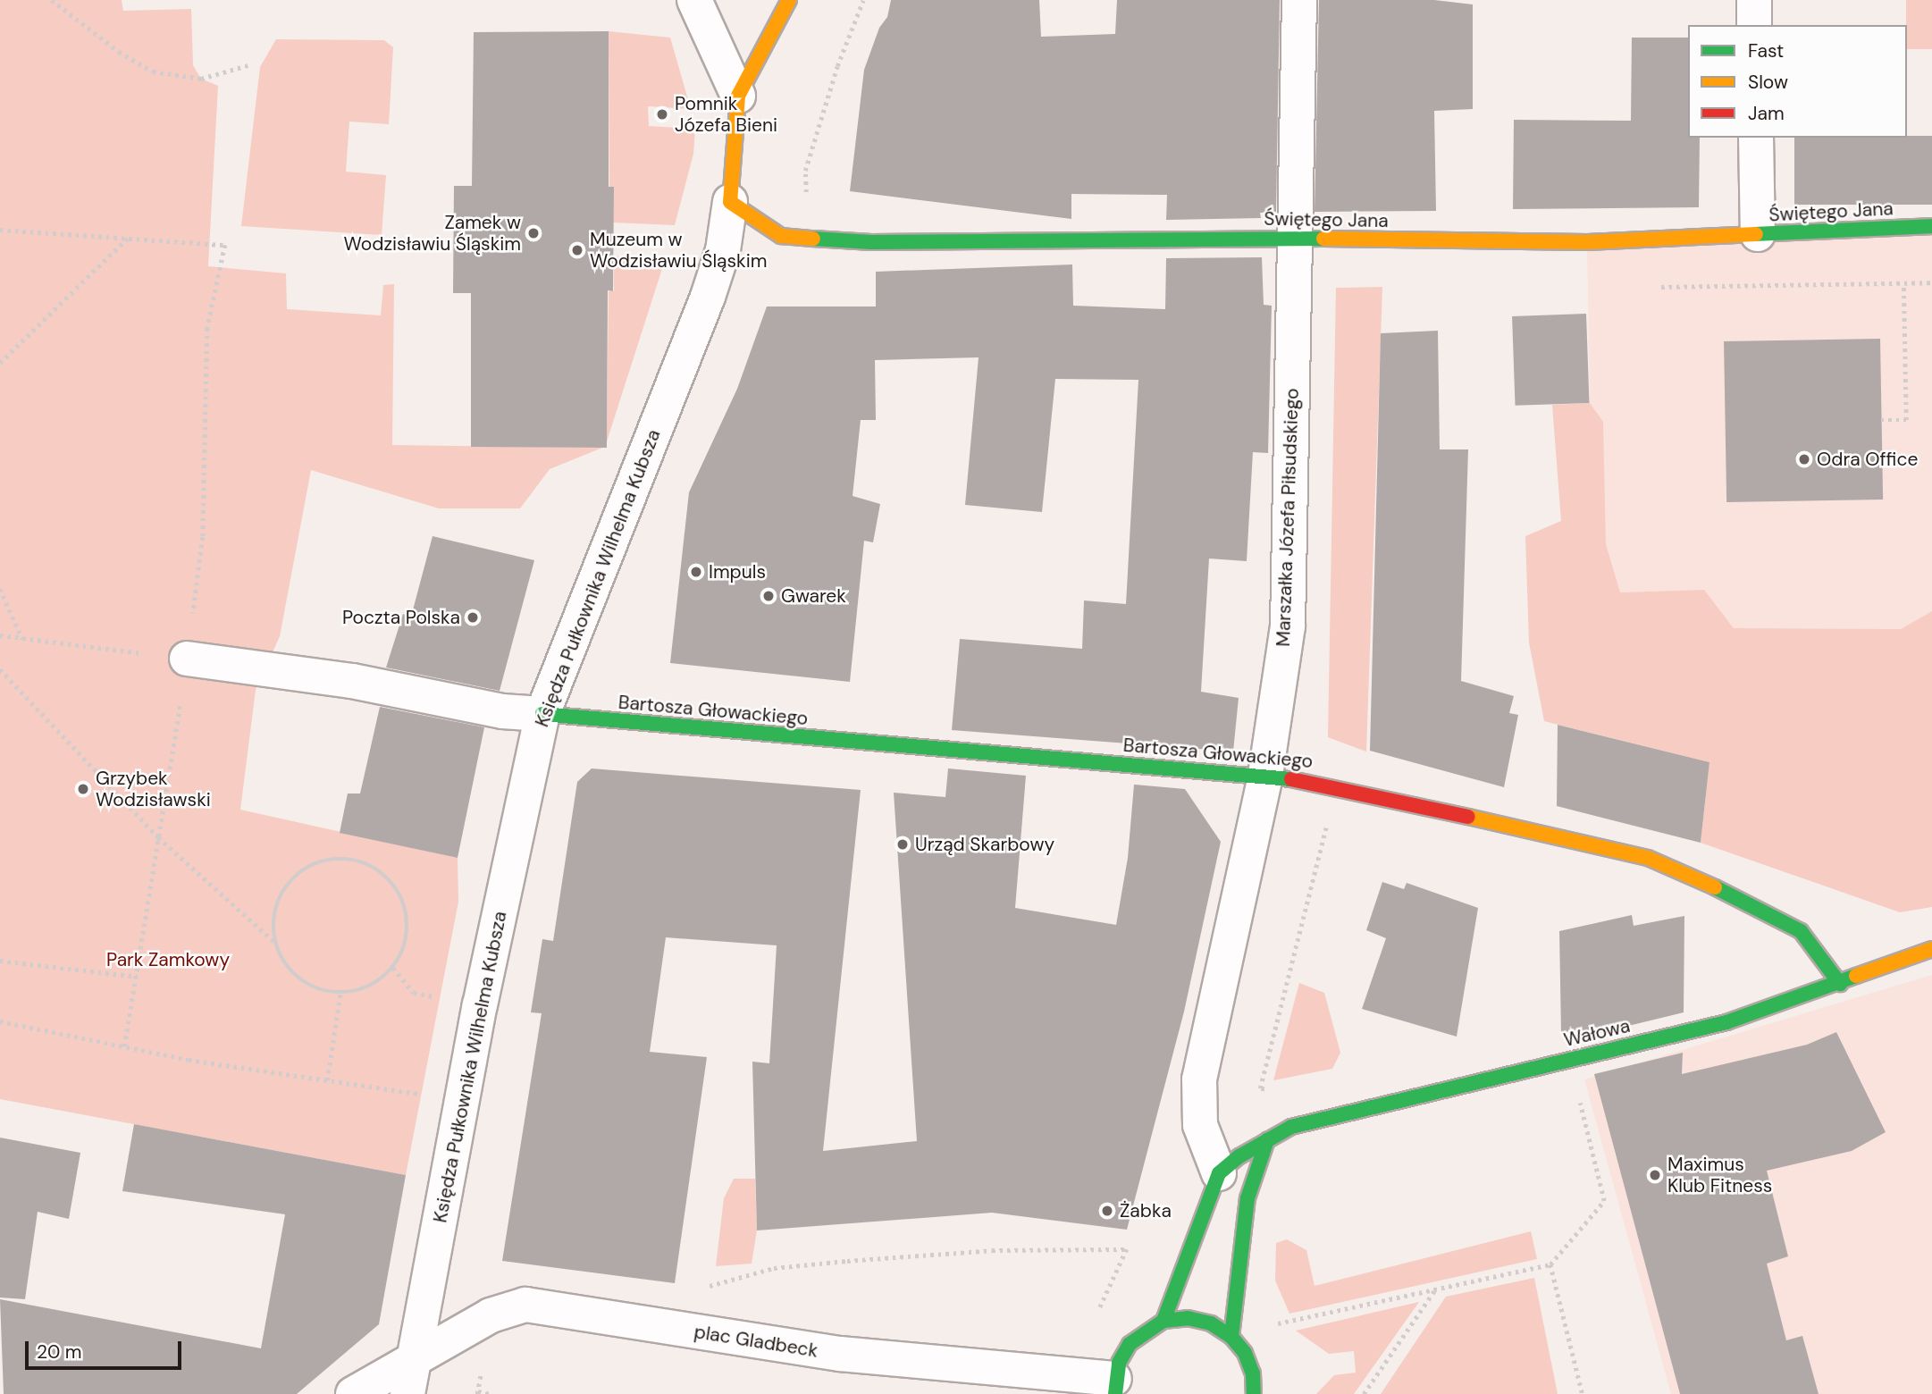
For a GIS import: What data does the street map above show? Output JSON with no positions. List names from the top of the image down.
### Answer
{
  "streets": {
    "street": [
      "Świętego Jana",
      "Marszałka Józefa Piłsudskiego",
      "Księdza Pułkownika Wilhelma Kubsza",
      "Bartosza Głowackiego",
      "Wałowa",
      "plac Gladbeck"
    ]
  },
  "crossings": [
    ["Świętego Jana", "Marszałka Józefa Piłsudskiego"],
    ["Świętego Jana", "Księdza Pułkownika Wilhelma Kubsza"],
    ["Marszałka Józefa Piłsudskiego", "Bartosza Głowackiego"],
    ["Marszałka Józefa Piłsudskiego", "Wałowa"],
    ["Księdza Pułkownika Wilhelma Kubsza", "Bartosza Głowackiego"],
    ["Księdza Pułkownika Wilhelma Kubsza", "plac Gladbeck"],
    ["Bartosza Głowackiego", "Wałowa"]
  ],
  "parks": ["Park Zamkowy"],
  "places": [
    "Pomnik Józefa Bieni",
    "Zamek w Wodzisławiu Śląskim",
    "Muzeum w Wodzisławiu Śląskim",
    "Odra Office",
    "Impuls",
    "Gwarek",
    "Poczta Polska",
    "Grzybek Wodzisławski",
    "Urząd Skarbowy",
    "Maximus Klub Fitness",
    "Żabka"
  ],
  "legend": ["Fast", "Slow", "Jam"],
  "scale_bar": "20 m"
}
